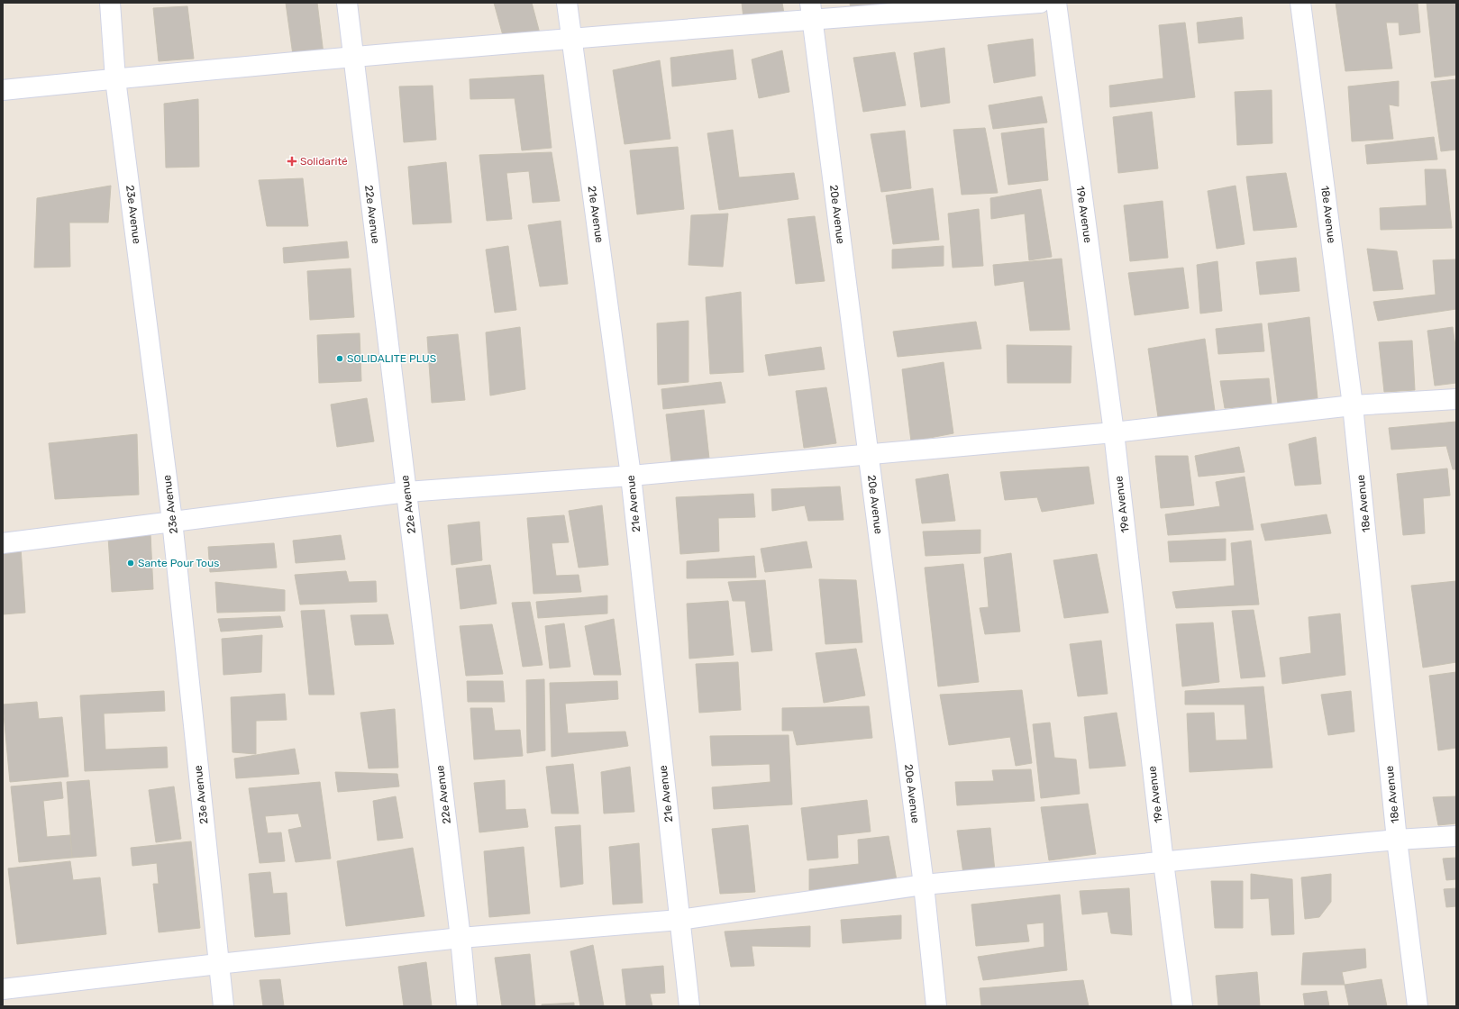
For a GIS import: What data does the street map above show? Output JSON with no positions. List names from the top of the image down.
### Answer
{
  "streets": {
    "street": [
      "23e Avenue",
      "22e Avenue",
      "21e Avenue",
      "20e Avenue",
      "19e Avenue",
      "18e Avenue"
    ]
  },
  "places": {
    "health": ["Solidarité"],
    "other": ["SOLIDALITE PLUS", "Sante Pour Tous"]
  }
}
